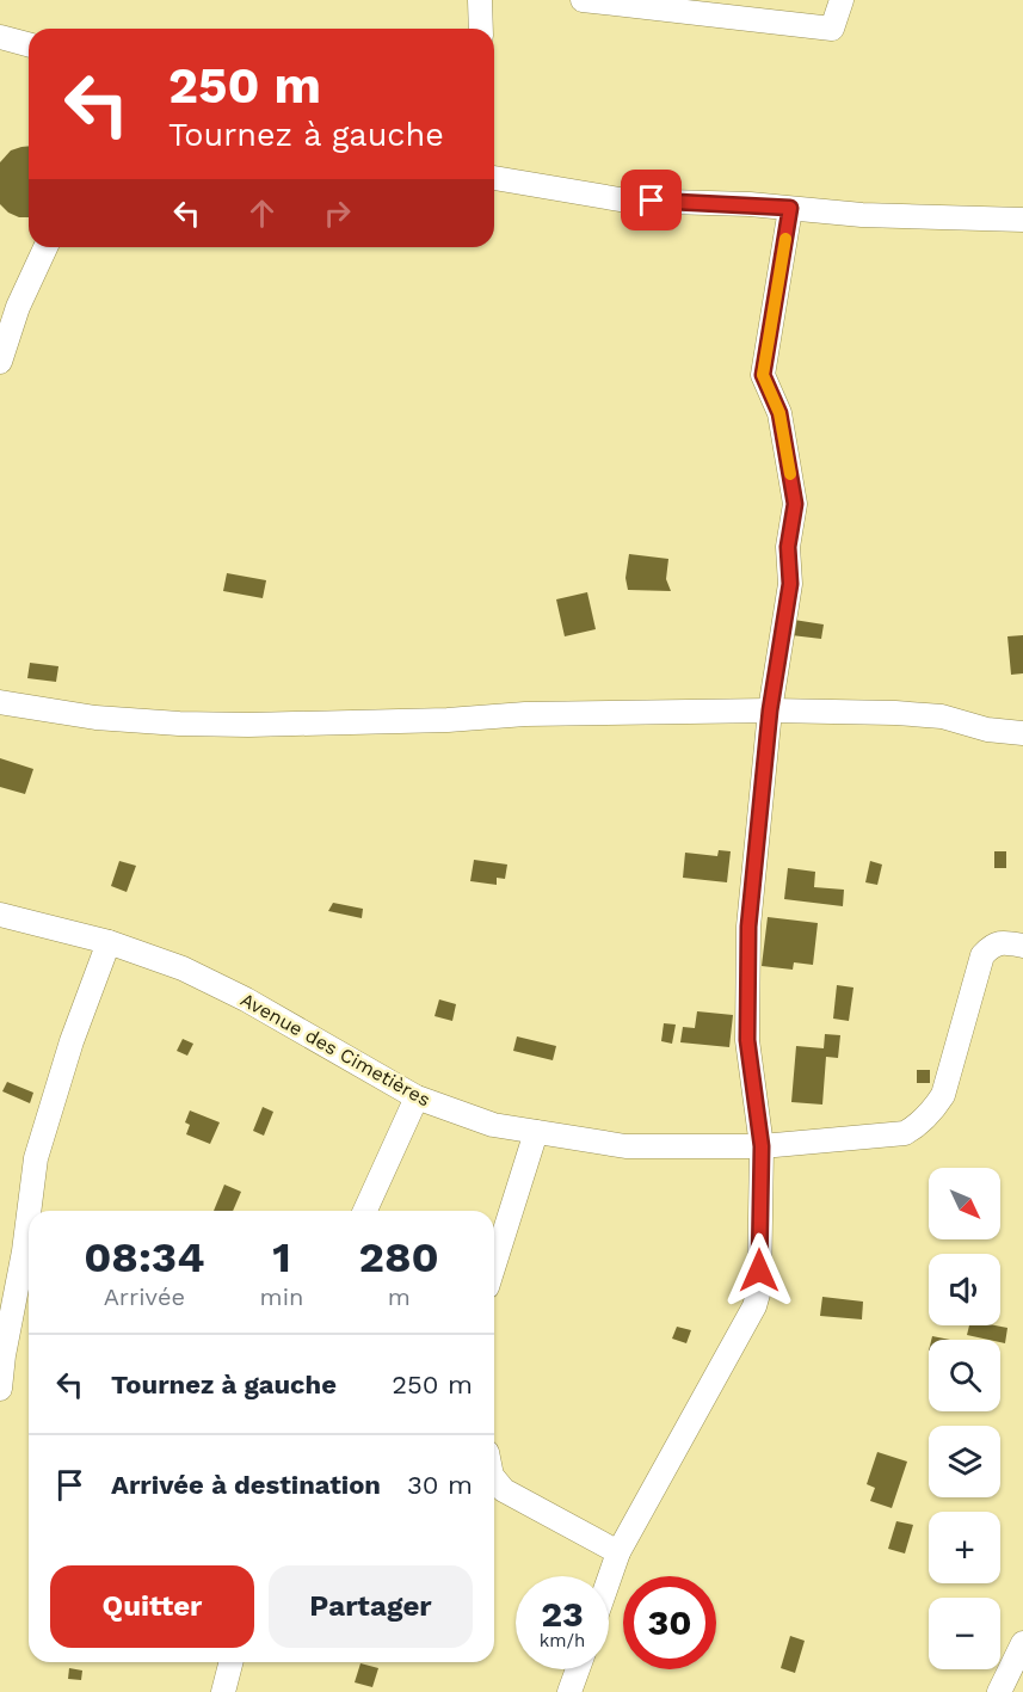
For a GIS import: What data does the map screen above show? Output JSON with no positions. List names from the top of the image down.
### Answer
{
  "streets": {
    "street": ["Avenue des Cimetières"]
  },
  "north": "bottom right",
  "page": {
    "turn": ["250 m", "Tournez à gauche"],
    "map_buttons": ["+", "−"],
    "eta": [
      "08:34",
      "Arrivée",
      "1",
      "min",
      "280",
      "m"
    ],
    "list": [
      {
        "name": "Tournez à gauche",
        "value": "250 m"
      },
      {
        "name": "Arrivée à destination",
        "value": "30 m"
      }
    ],
    "buttons": ["Quitter", "Partager"],
    "speed": "23 km/h",
    "limit": "30"
  }
}
